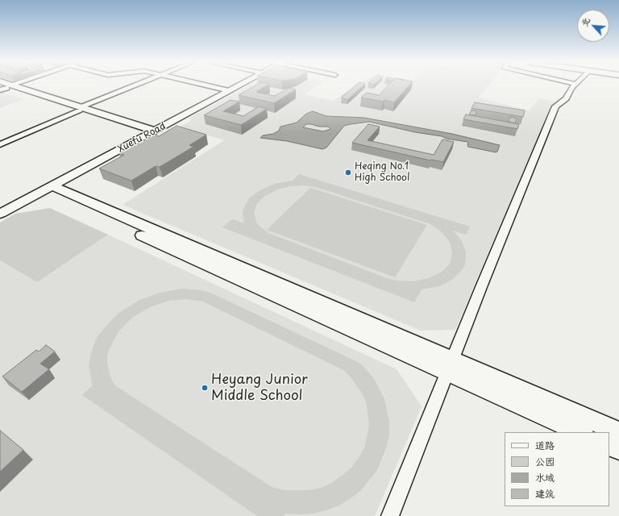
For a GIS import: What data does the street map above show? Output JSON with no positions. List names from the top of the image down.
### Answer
{
  "streets": {
    "street": ["Xuefu Road"]
  },
  "places": ["Heqing No.1 High School", "Heyang Junior Middle School"],
  "legend": [
    "道路",
    "公园",
    "水域",
    "建筑"
  ],
  "north": "top left"
}
